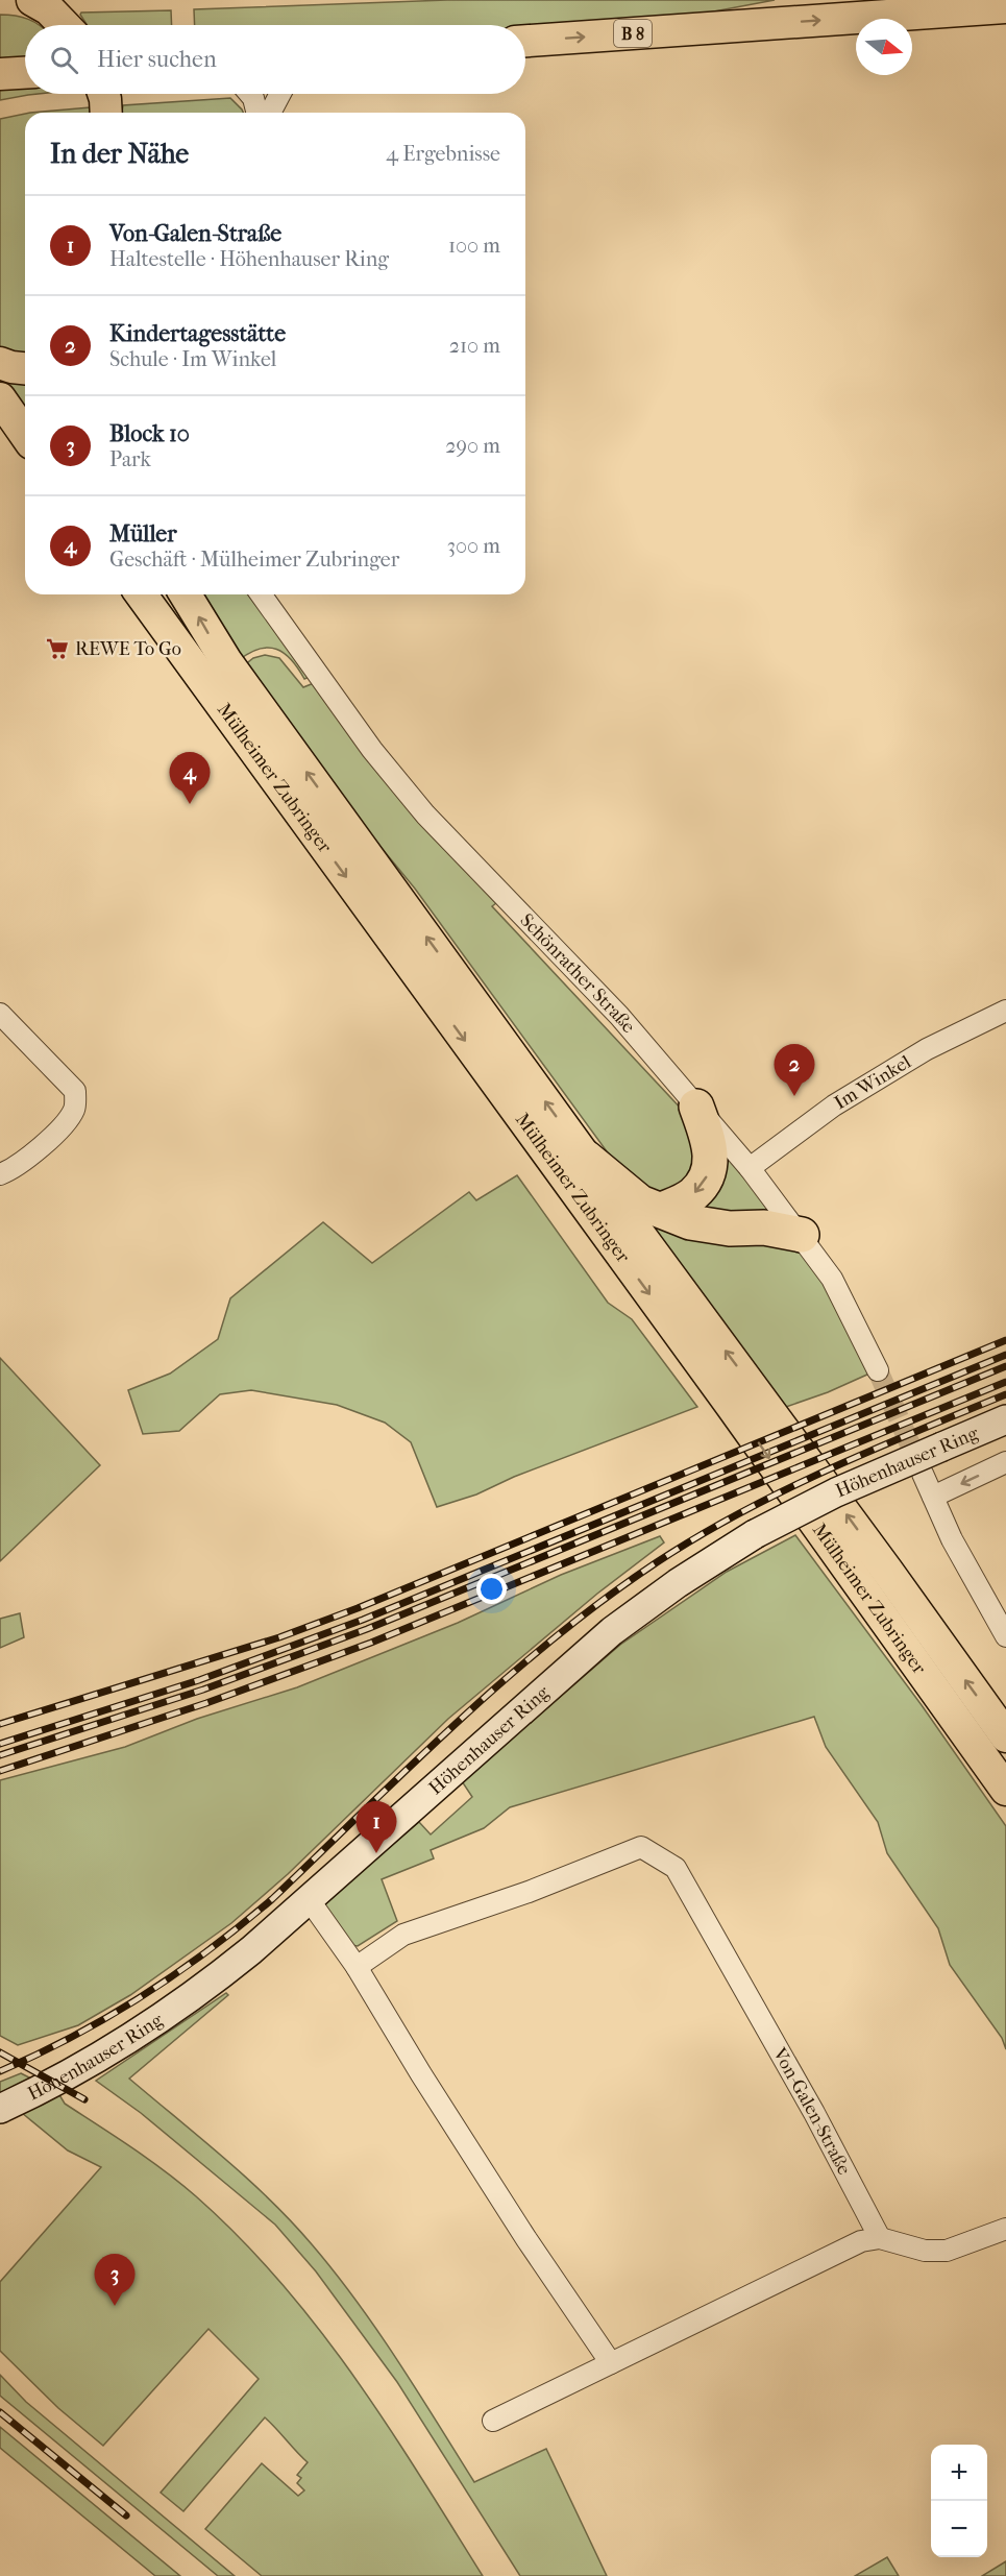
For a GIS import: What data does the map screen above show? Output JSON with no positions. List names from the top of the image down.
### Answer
{
  "streets": {
    "main road": ["B 8", "Mülheimer Zubringer"],
    "street": [
      "Schönrather Straße",
      "Im Winkel",
      "Höhenhauser Ring",
      "Von-Galen-Straße"
    ]
  },
  "crossings": [
    ["Schönrather Straße", "Im Winkel"]
  ],
  "places": {
    "supermarket": ["REWE To Go"]
  },
  "north": "right",
  "page": {
    "search": "Hier suchen",
    "heading": ["In der Nähe", "4 Ergebnisse"],
    "list": [
      {
        "mark": "1",
        "name": "Von-Galen-Straße",
        "note": "Haltestelle · Höhenhauser Ring",
        "value": "100 m"
      },
      {
        "mark": "2",
        "name": "Kindertagesstätte",
        "note": "Schule · Im Winkel",
        "value": "210 m"
      },
      {
        "mark": "3",
        "name": "Block 10",
        "note": "Park",
        "value": "290 m"
      },
      {
        "mark": "4",
        "name": "Müller",
        "note": "Geschäft · Mülheimer Zubringer",
        "value": "300 m"
      }
    ],
    "pins": [
      "4",
      "2",
      "1",
      "3"
    ],
    "map_buttons": ["+", "−"]
  }
}
